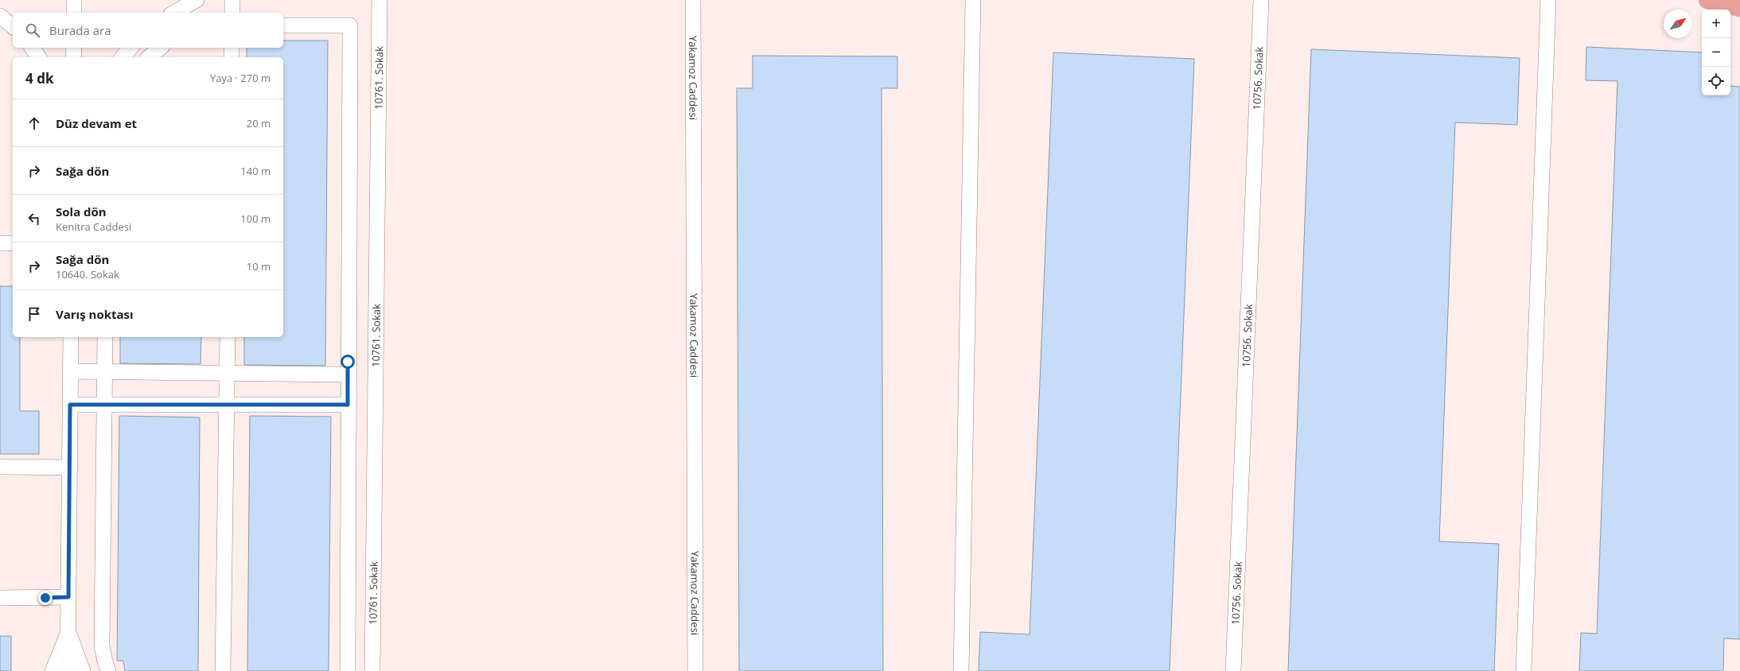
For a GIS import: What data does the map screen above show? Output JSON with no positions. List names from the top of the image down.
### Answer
{
  "streets": {
    "street": ["10761. Sokak", "Yakamoz Caddesi", "10756. Sokak"]
  },
  "north": "top right",
  "page": {
    "map_buttons": ["+", "−"],
    "search": "Burada ara",
    "heading": ["4 dk", "Yaya · 270 m"],
    "list": [
      ["Düz devam et", "20 m"],
      ["Sağa dön", "140 m"],
      ["Sola dön", "Kenitra Caddesi", "100 m"],
      ["Sağa dön", "10640. Sokak", "10 m"],
      "Varış noktası"
    ]
  }
}
